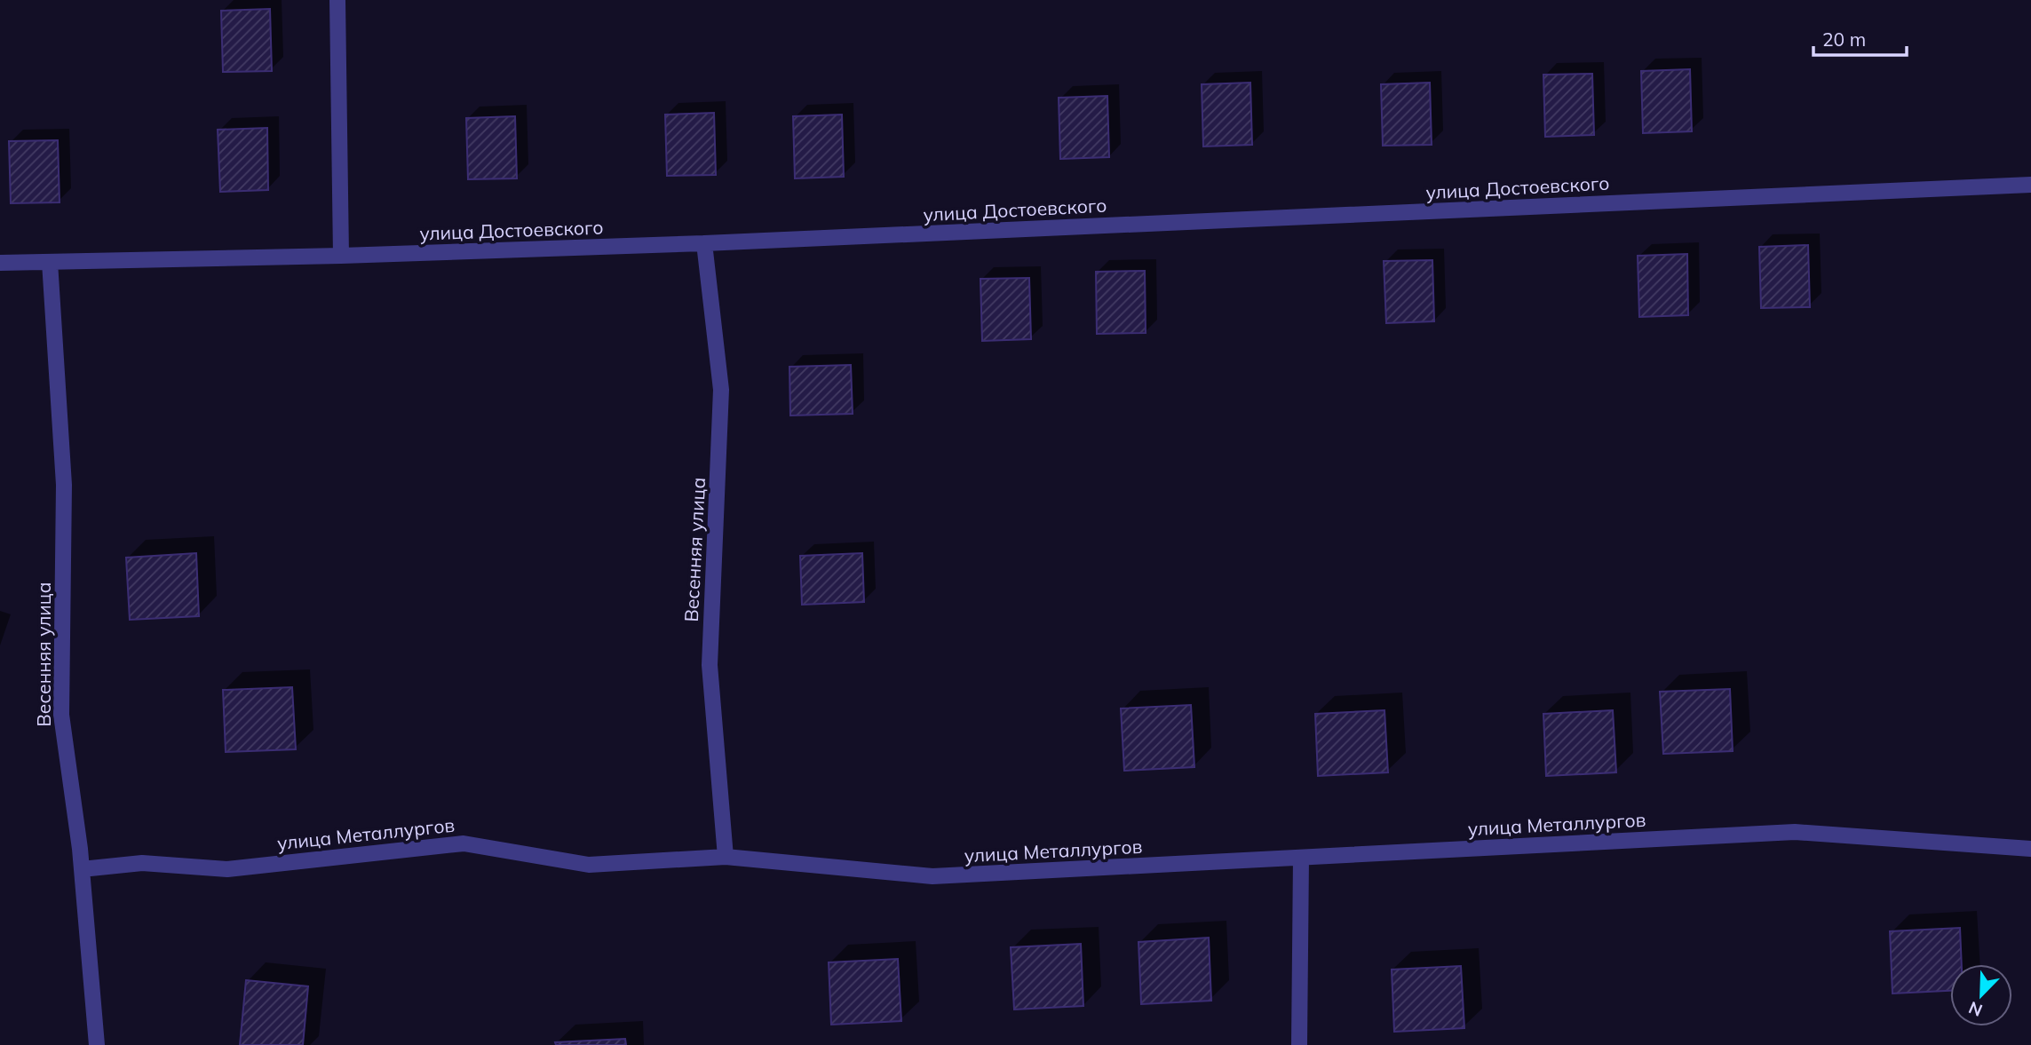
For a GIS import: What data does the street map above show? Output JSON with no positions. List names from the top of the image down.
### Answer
{
  "streets": {
    "street": ["улица Достоевского", "Весенняя улица", "улица Металлургов"]
  },
  "crossings": [
    ["улица Достоевского", "Весенняя улица"],
    ["Весенняя улица", "улица Металлургов"]
  ],
  "scale_bar": "20 m",
  "north": "bottom left"
}
